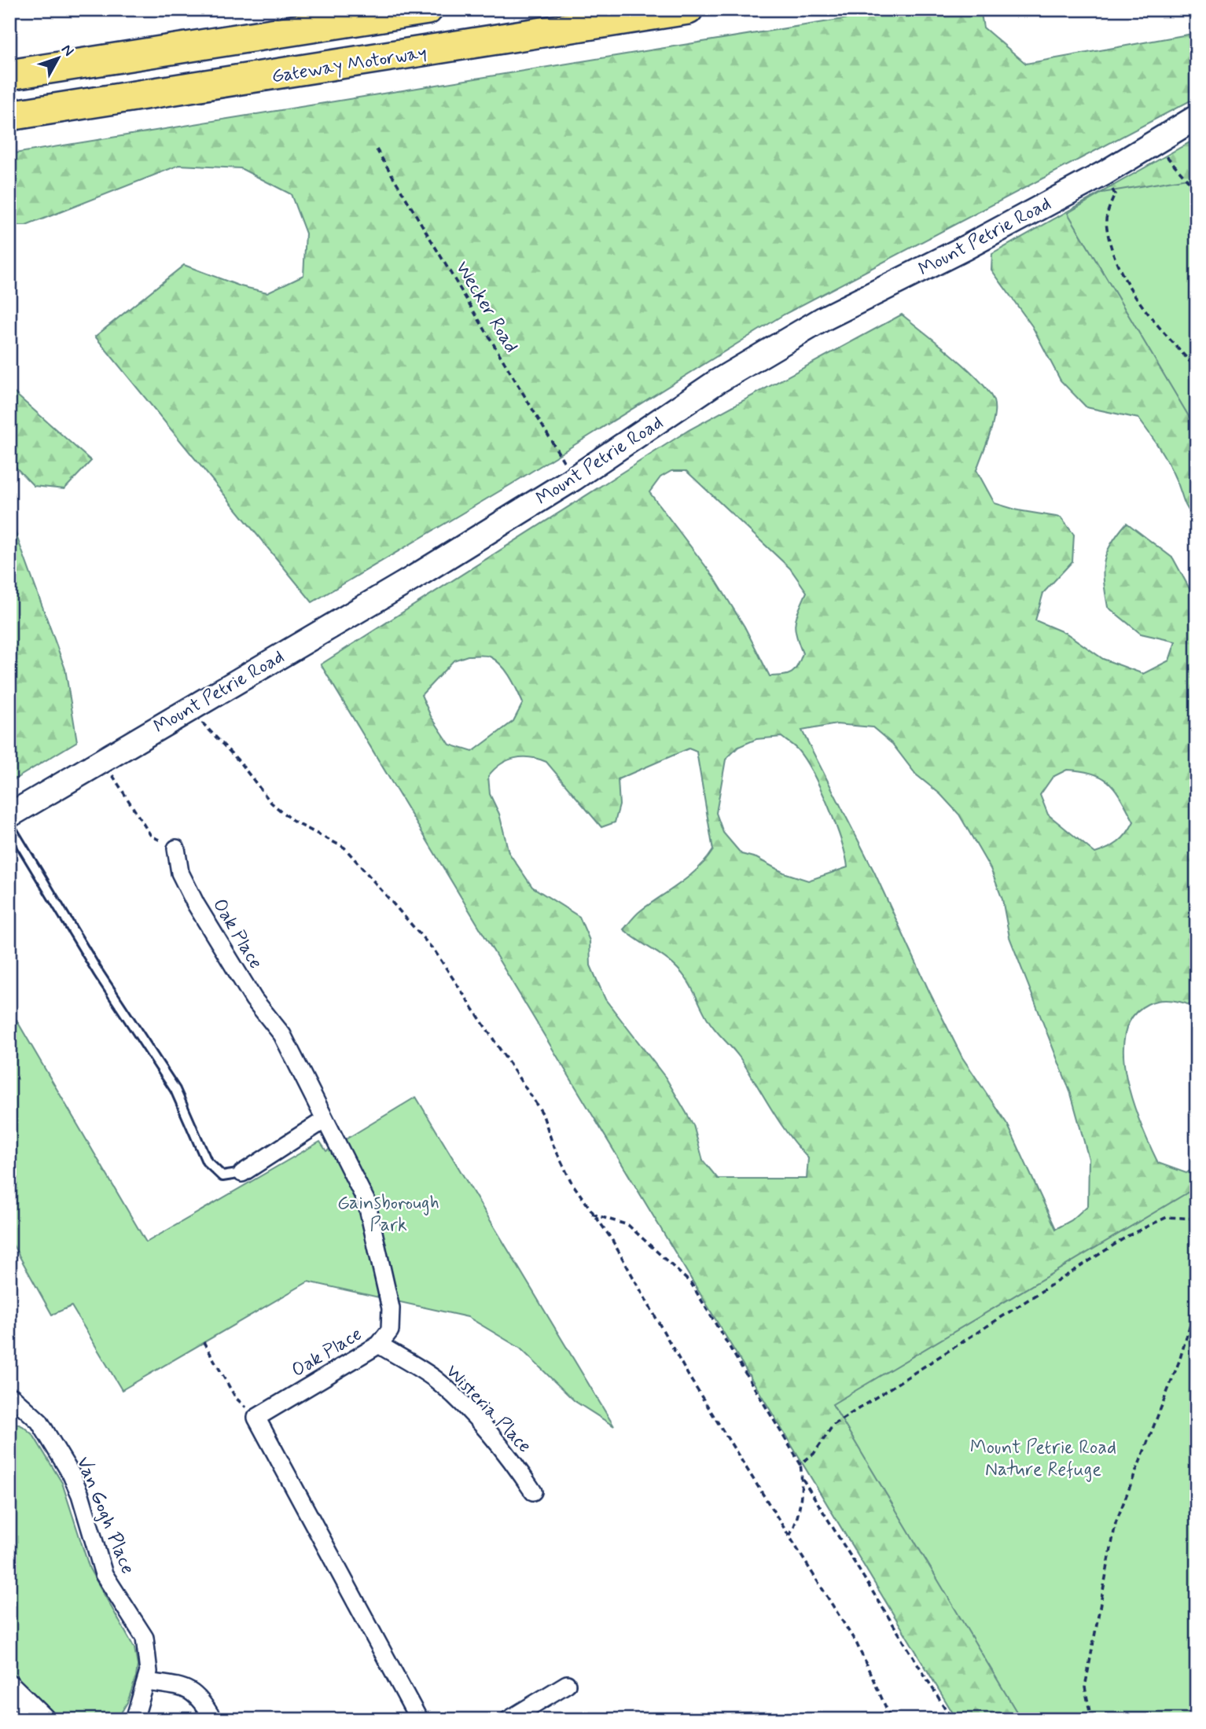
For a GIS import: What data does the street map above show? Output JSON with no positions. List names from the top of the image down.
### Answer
{
  "streets": {
    "highway": ["Gateway Motorway"],
    "street": [
      "Mount Petrie Road",
      "Oak Place",
      "Wisteria Place",
      "Van Gogh Place"
    ],
    "path": ["Wecker Road"]
  },
  "crossings": [
    ["Mount Petrie Road", "Wecker Road"],
    ["Oak Place", "Wisteria Place"]
  ],
  "parks": ["Gainsborough Park", "Mount Petrie Road Nature Refuge"],
  "north": "top right"
}
